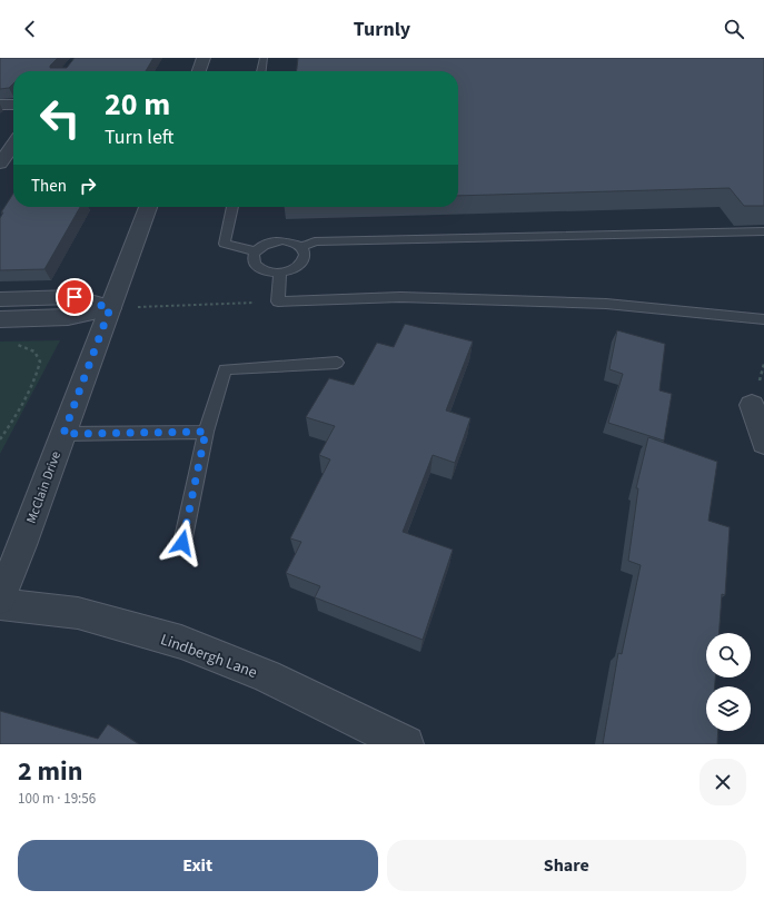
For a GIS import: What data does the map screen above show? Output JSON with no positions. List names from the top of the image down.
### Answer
{
  "streets": {
    "street": ["McClain Drive", "Lindbergh Lane"]
  },
  "page": {
    "header": "Turnly",
    "turn": ["20 m", "Turn left"],
    "then": "Then",
    "heading": ["2 min", "100 m · 19:56"],
    "buttons": ["Exit", "Share"]
  }
}
